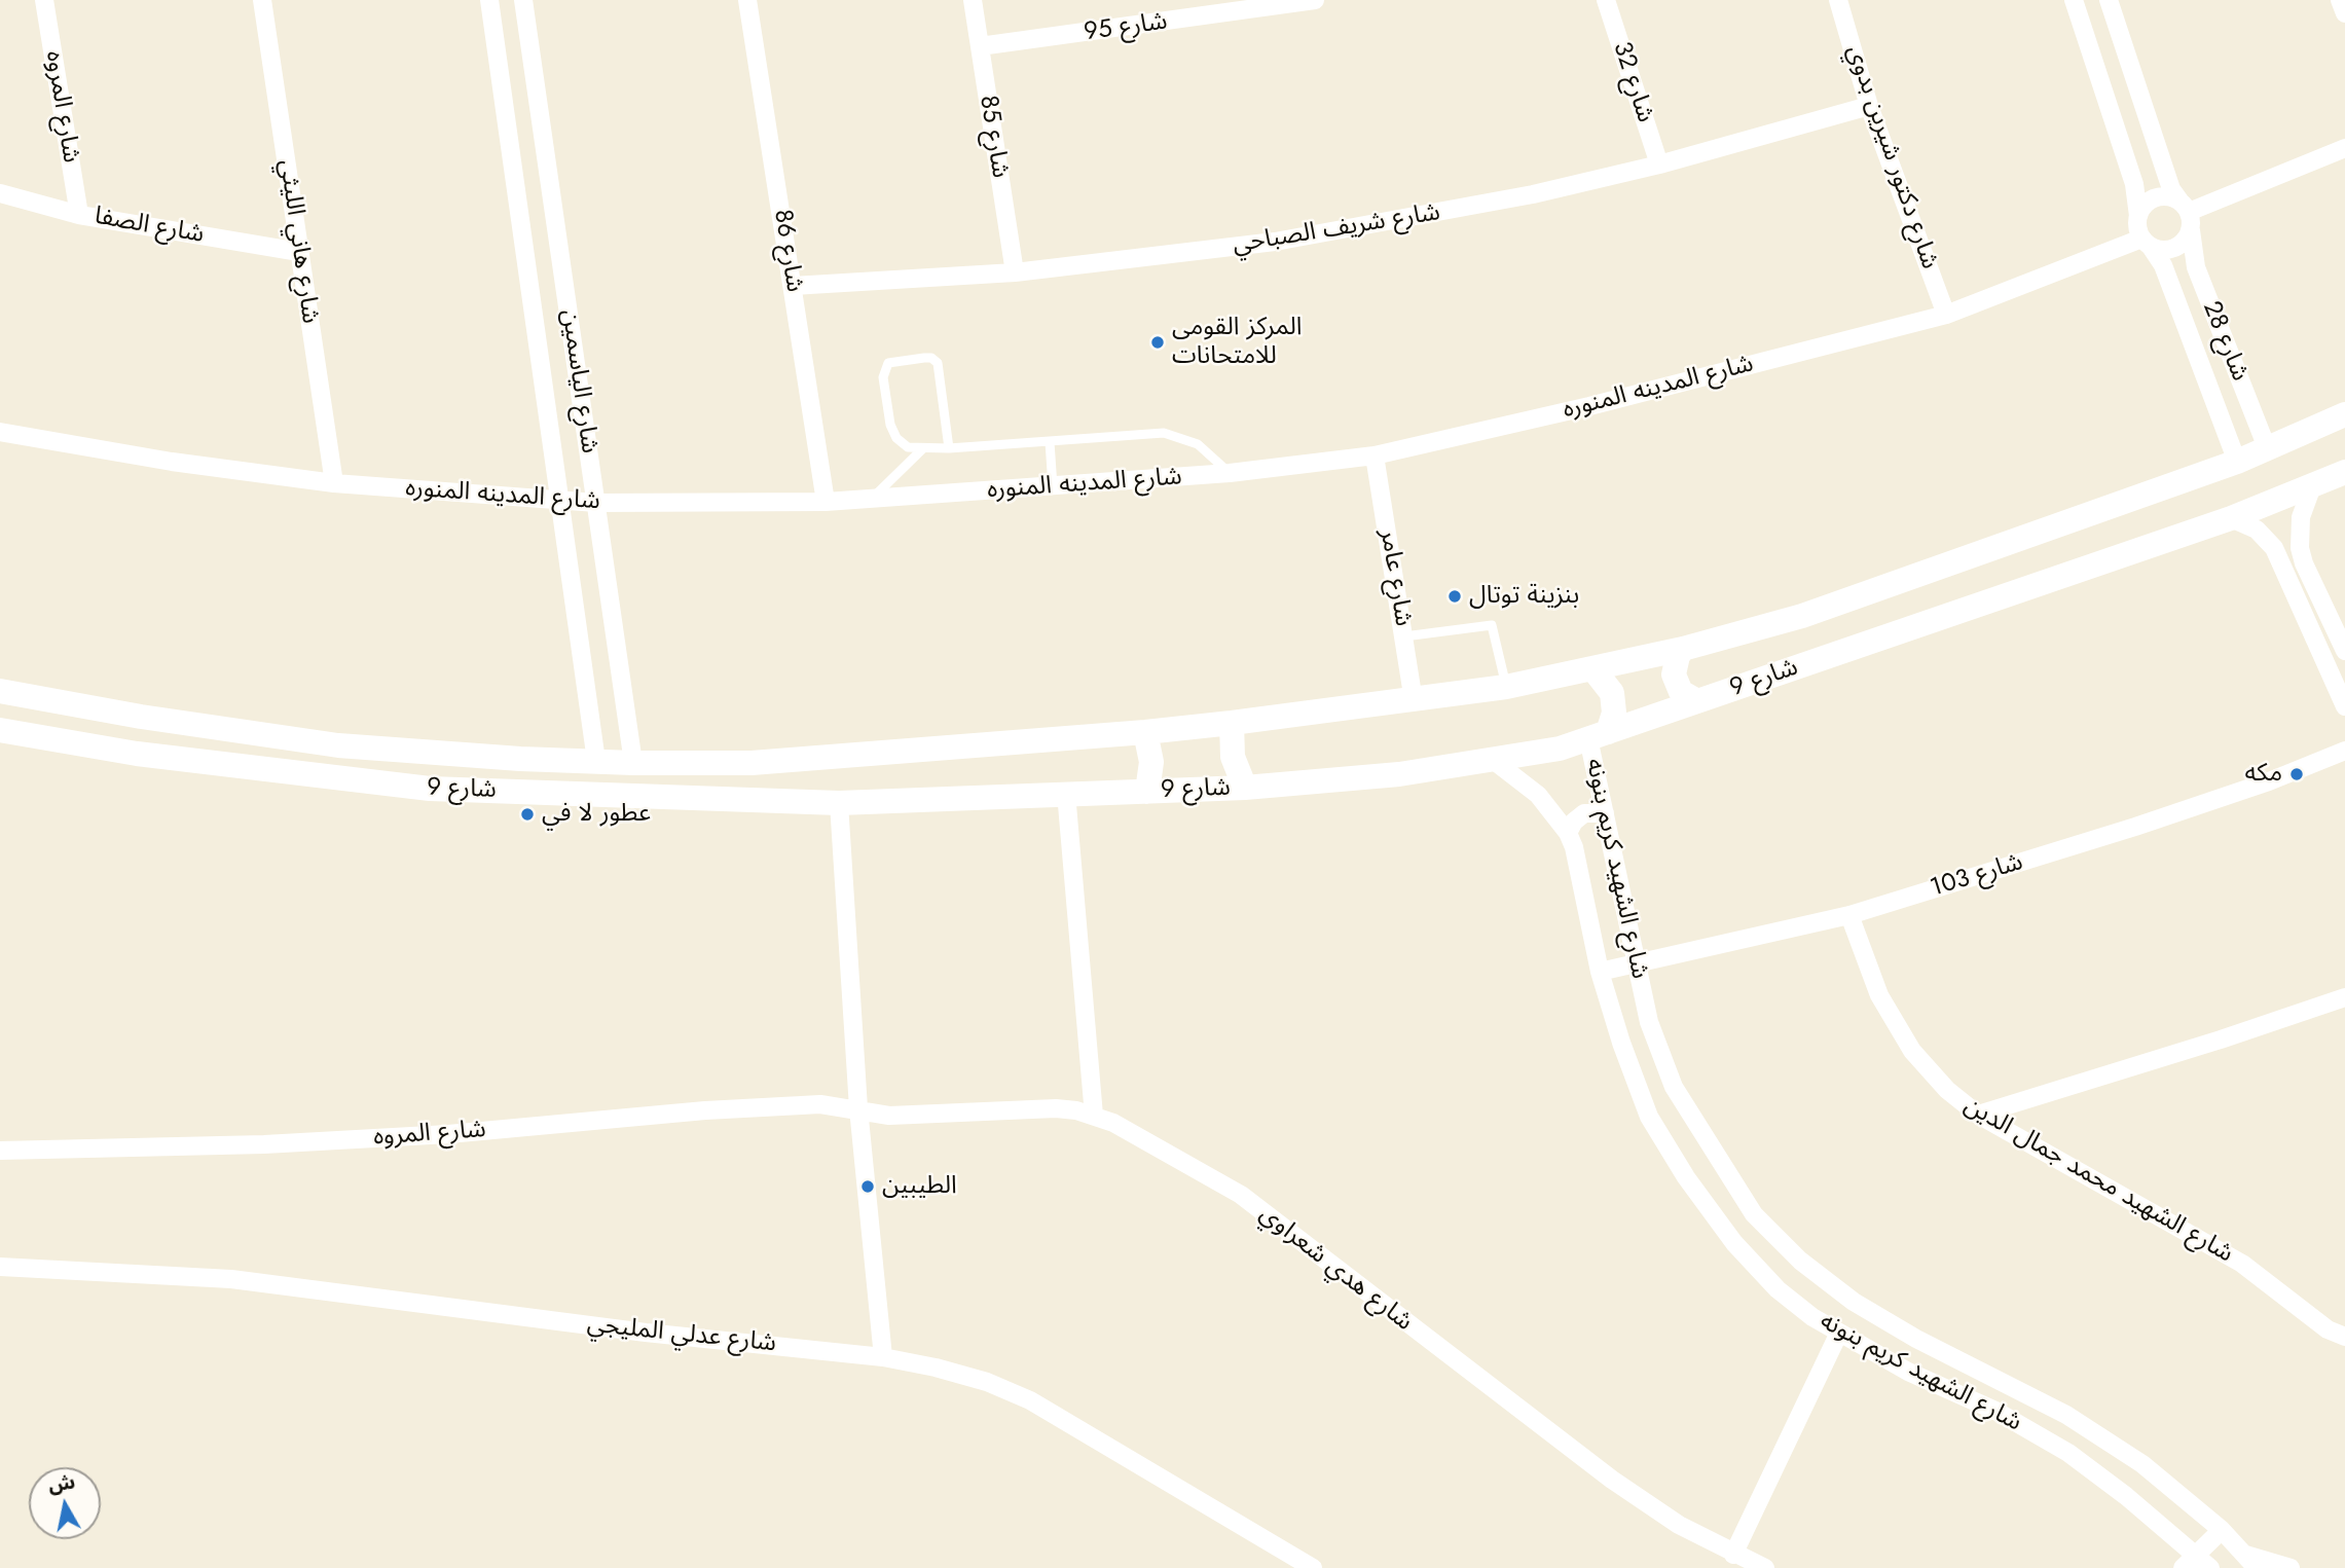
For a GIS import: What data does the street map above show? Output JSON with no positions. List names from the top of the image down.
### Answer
{
  "streets": {
    "main road": ["شارع 9"],
    "street": [
      "شارع 95",
      "شارع 32",
      "شارع المروه",
      "شارع 85",
      "شارع دكتور شيرين بدوي",
      "شارع الصفا",
      "شارع شريف الصباحي",
      "شارع هاني الليثي",
      "شارع 86",
      "شارع 28",
      "شارع الياسمين",
      "شارع المدينه المنوره",
      "شارع عامر",
      "شارع الشهيد كريم بنونه",
      "شارع 103",
      "شارع الشهيد محمد جمال الدين",
      "شارع هدي شعراوي",
      "شارع عدلي المليجي"
    ]
  },
  "crossings": [
    ["شارع 95", "شارع 85"],
    ["شارع 32", "شارع شريف الصباحي"],
    ["شارع المروه", "شارع الصفا"],
    ["شارع المروه", "شارع هدي شعراوي"],
    ["شارع 85", "شارع شريف الصباحي"],
    ["شارع دكتور شيرين بدوي", "شارع شريف الصباحي"],
    ["شارع دكتور شيرين بدوي", "شارع المدينه المنوره"],
    ["شارع الصفا", "شارع هاني الليثي"],
    ["شارع شريف الصباحي", "شارع 86"],
    ["شارع هاني الليثي", "شارع المدينه المنوره"],
    ["شارع 86", "شارع المدينه المنوره"],
    ["شارع 28", "شارع المدينه المنوره"],
    ["شارع 28", "شارع 9"],
    ["شارع الياسمين", "شارع المدينه المنوره"],
    ["شارع الياسمين", "شارع 9"],
    ["شارع المدينه المنوره", "شارع عامر"],
    ["شارع عامر", "شارع 9"],
    ["شارع 9", "شارع الشهيد كريم بنونه"],
    ["شارع الشهيد كريم بنونه", "شارع 103"],
    ["شارع 103", "شارع الشهيد محمد جمال الدين"]
  ],
  "places": [
    "المركز القومى للامتحانات",
    "بنزينة توتال",
    "مكه",
    "عطور لا في",
    "الطيبين"
  ],
  "north": "top"
}
